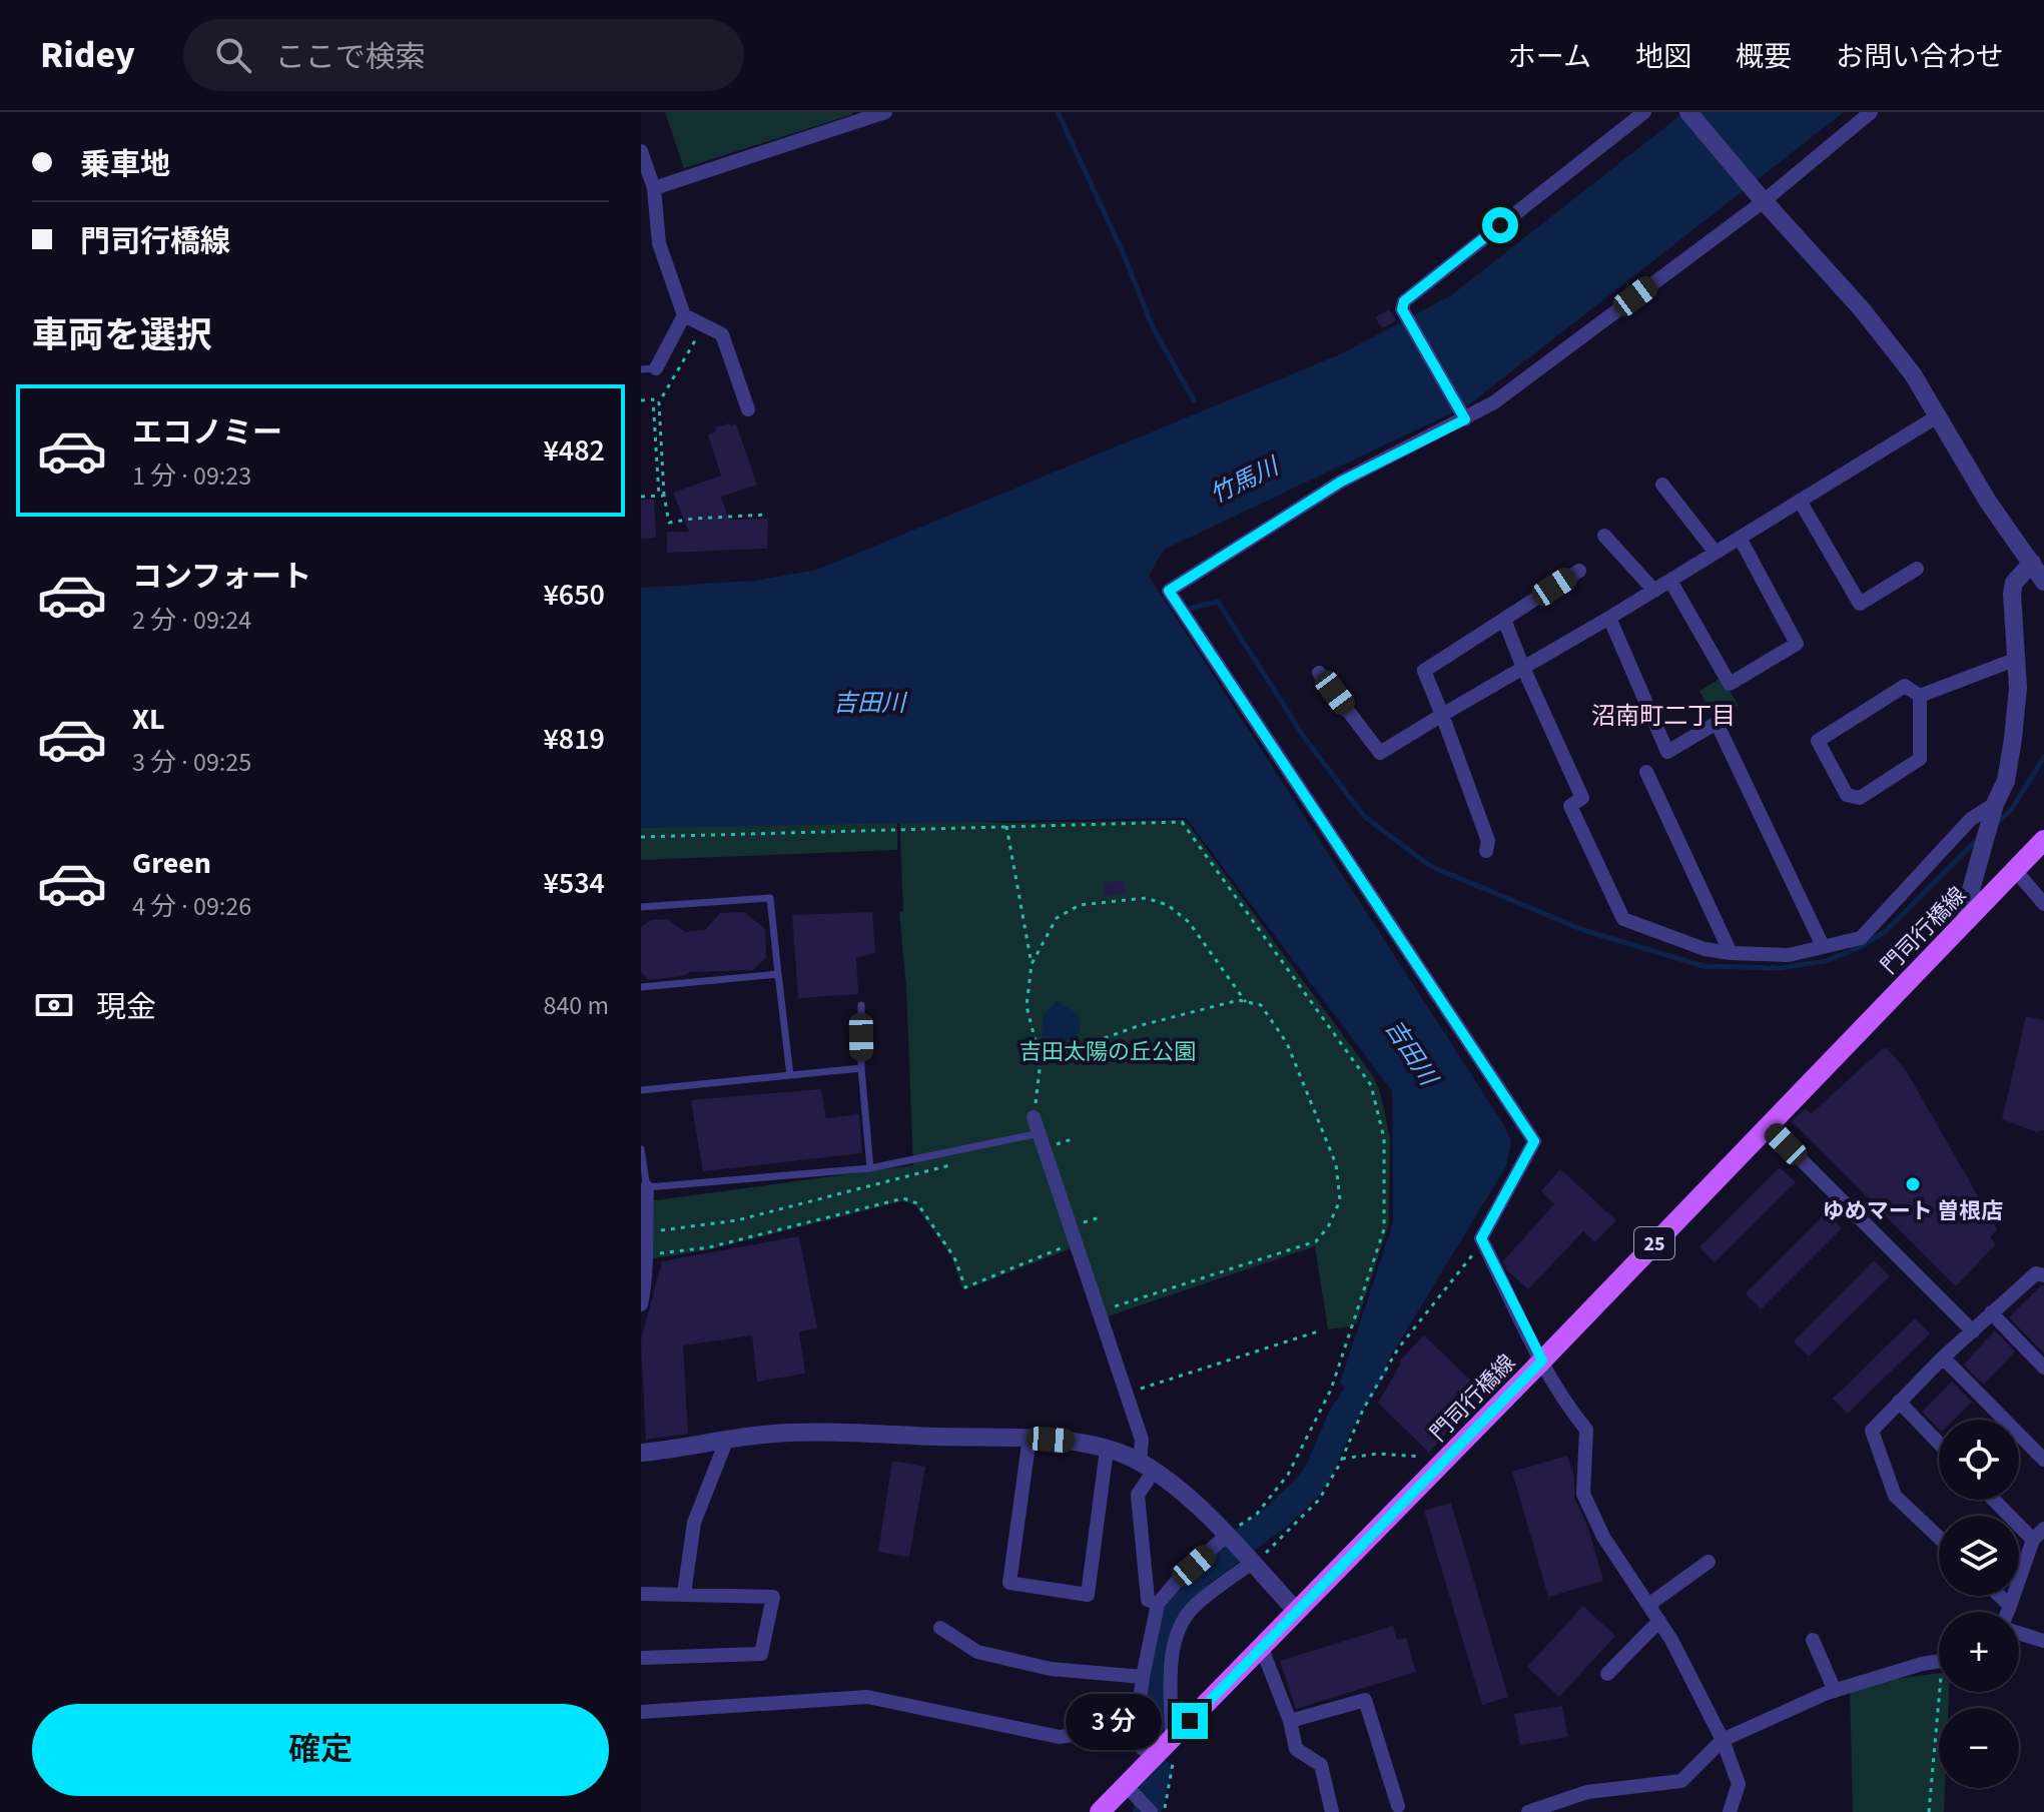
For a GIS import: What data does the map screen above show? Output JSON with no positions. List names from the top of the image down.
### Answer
{
  "streets": {
    "main road": ["門司行橋線", "25"]
  },
  "districts": ["沼南町二丁目"],
  "water": ["竹馬川", "吉田川"],
  "parks": ["吉田太陽の丘公園"],
  "places": ["ゆめマート 曽根店"],
  "page": {
    "header": "Ridey",
    "search": "ここで検索",
    "nav": [
      "ホーム",
      "地図",
      "概要",
      "お問い合わせ"
    ],
    "banner": ["乗車地", "門司行橋線"],
    "heading": "車両を選択",
    "list": [
      {
        "name": "エコノミー",
        "note": "1 分 · 09:23",
        "value": "¥482"
      },
      {
        "name": "コンフォート",
        "note": "2 分 · 09:24",
        "value": "¥650"
      },
      {
        "name": "XL",
        "note": "3 分 · 09:25",
        "value": "¥819"
      },
      {
        "name": "Green",
        "note": "4 分 · 09:26",
        "value": "¥534"
      }
    ],
    "pay": ["現金", "840 m"],
    "map_buttons": ["+", "−"],
    "buttons": "確定",
    "bubble": "3 分"
  }
}
